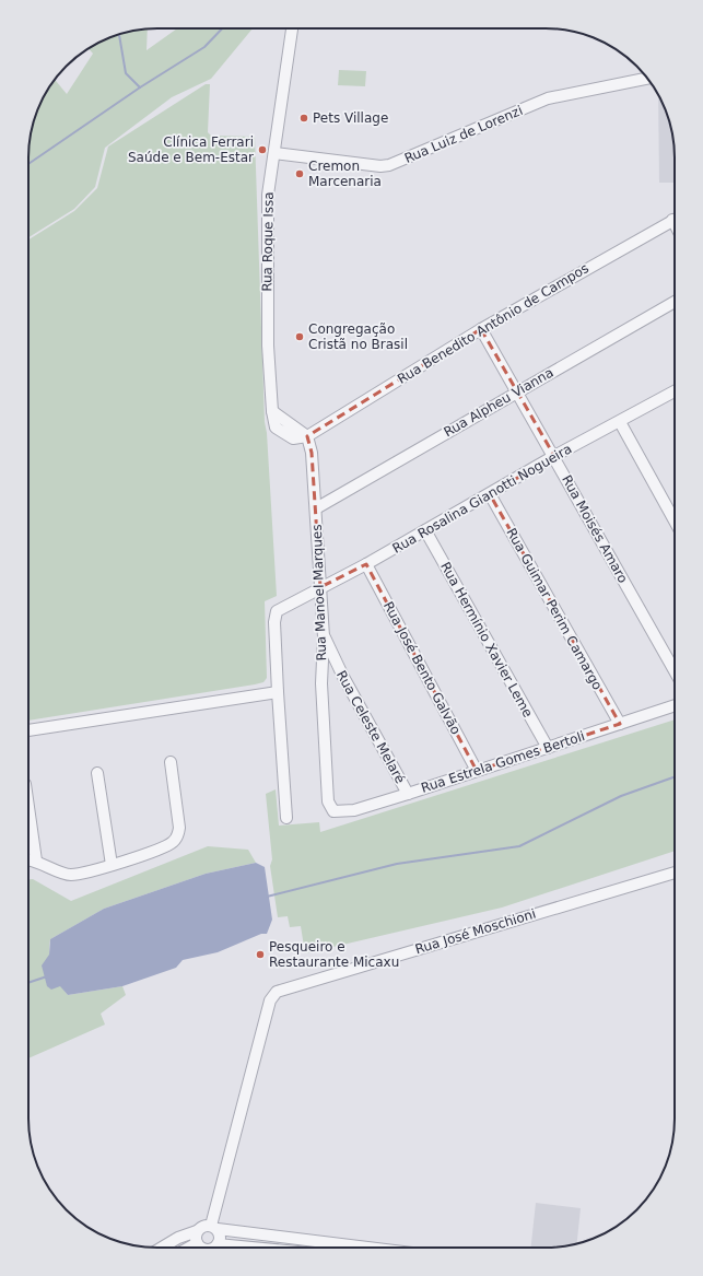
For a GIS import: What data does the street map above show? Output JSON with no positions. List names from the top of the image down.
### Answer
{
  "streets": {
    "street": [
      "Rua Luiz de Lorenzi",
      "Rua Roque Issa",
      "Rua Benedito Antônio de Campos",
      "Rua Alpheu Vianna",
      "Rua Rosalina Gianotti Nogueira",
      "Rua Moisés Amaro",
      "Rua Manoel Marques",
      "Rua Guimar Perim Camargo",
      "Rua Hermínio Xavier Leme",
      "Rua José Bento Galvão",
      "Rua Celeste Melaré",
      "Rua Estrela Gomes Bertoli",
      "Rua José Moschioni"
    ]
  },
  "crossings": [
    ["Rua Luiz de Lorenzi", "Rua Roque Issa"],
    ["Rua Roque Issa", "Rua Benedito Antônio de Campos"],
    ["Rua Roque Issa", "Rua Manoel Marques"],
    ["Rua Benedito Antônio de Campos", "Rua Moisés Amaro"],
    ["Rua Benedito Antônio de Campos", "Rua Manoel Marques"],
    ["Rua Alpheu Vianna", "Rua Moisés Amaro"],
    ["Rua Alpheu Vianna", "Rua Manoel Marques"],
    ["Rua Rosalina Gianotti Nogueira", "Rua Moisés Amaro"],
    ["Rua Rosalina Gianotti Nogueira", "Rua Manoel Marques"],
    ["Rua Rosalina Gianotti Nogueira", "Rua Guimar Perim Camargo"],
    ["Rua Rosalina Gianotti Nogueira", "Rua Hermínio Xavier Leme"],
    ["Rua Rosalina Gianotti Nogueira", "Rua José Bento Galvão"],
    ["Rua Manoel Marques", "Rua Celeste Melaré"],
    ["Rua Manoel Marques", "Rua Estrela Gomes Bertoli"],
    ["Rua Guimar Perim Camargo", "Rua Estrela Gomes Bertoli"],
    ["Rua Hermínio Xavier Leme", "Rua Estrela Gomes Bertoli"],
    ["Rua José Bento Galvão", "Rua Estrela Gomes Bertoli"],
    ["Rua Celeste Melaré", "Rua Estrela Gomes Bertoli"]
  ],
  "places": [
    "Pets Village",
    "Clínica Ferrari Saúde e Bem-Estar",
    "Cremon Marcenaria",
    "Congregação Cristã no Brasil",
    "Pesqueiro e Restaurante Micaxu"
  ]
}
